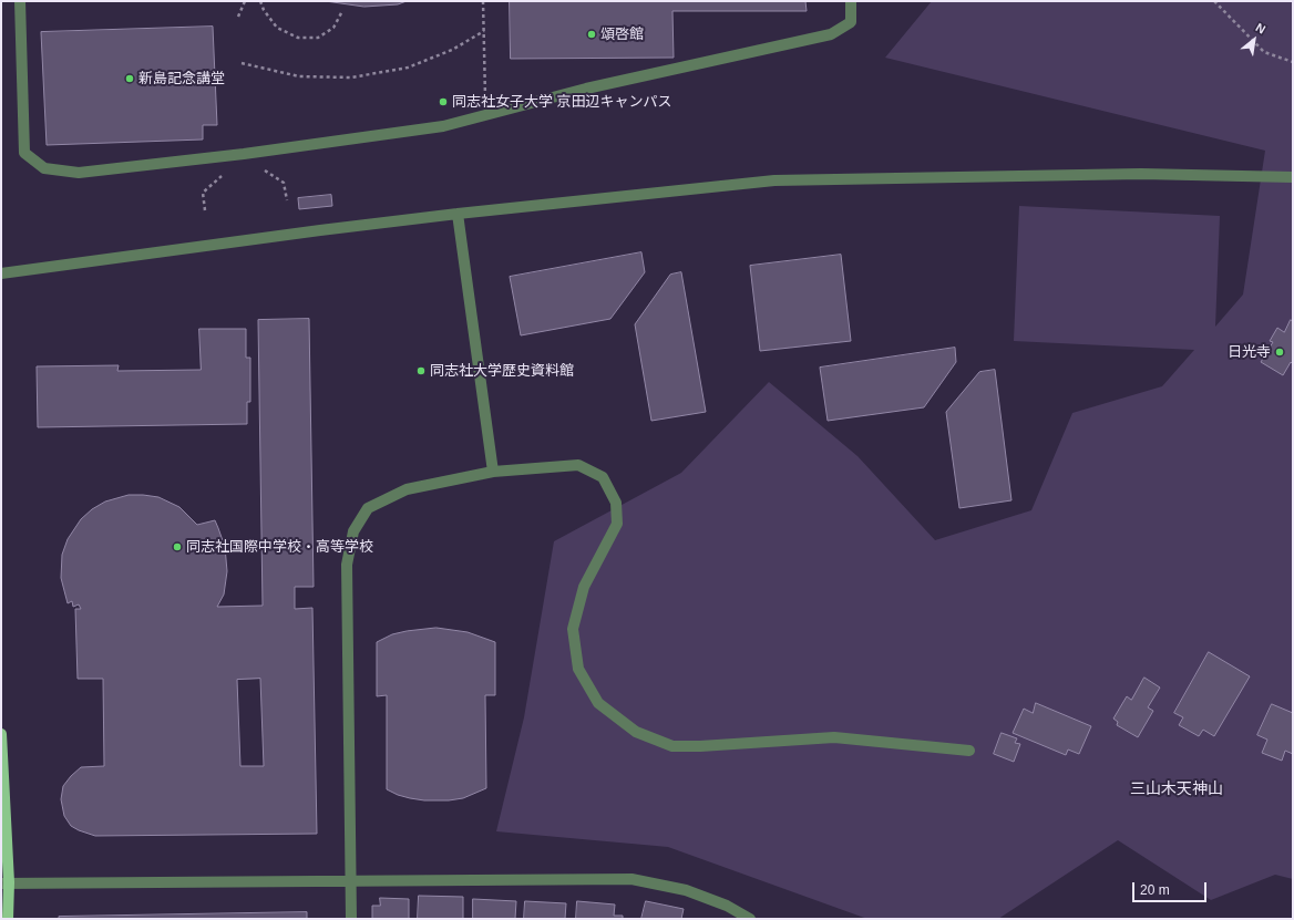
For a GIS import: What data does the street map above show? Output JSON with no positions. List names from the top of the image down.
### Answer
{
  "districts": ["三山木天神山"],
  "places": [
    "頌啓館",
    "新島記念講堂",
    "同志社女子大学 京田辺キャンパス",
    "日光寺",
    "同志社大学歴史資料館",
    "同志社国際中学校・高等学校"
  ],
  "scale_bar": "20 m",
  "north": "top right"
}
